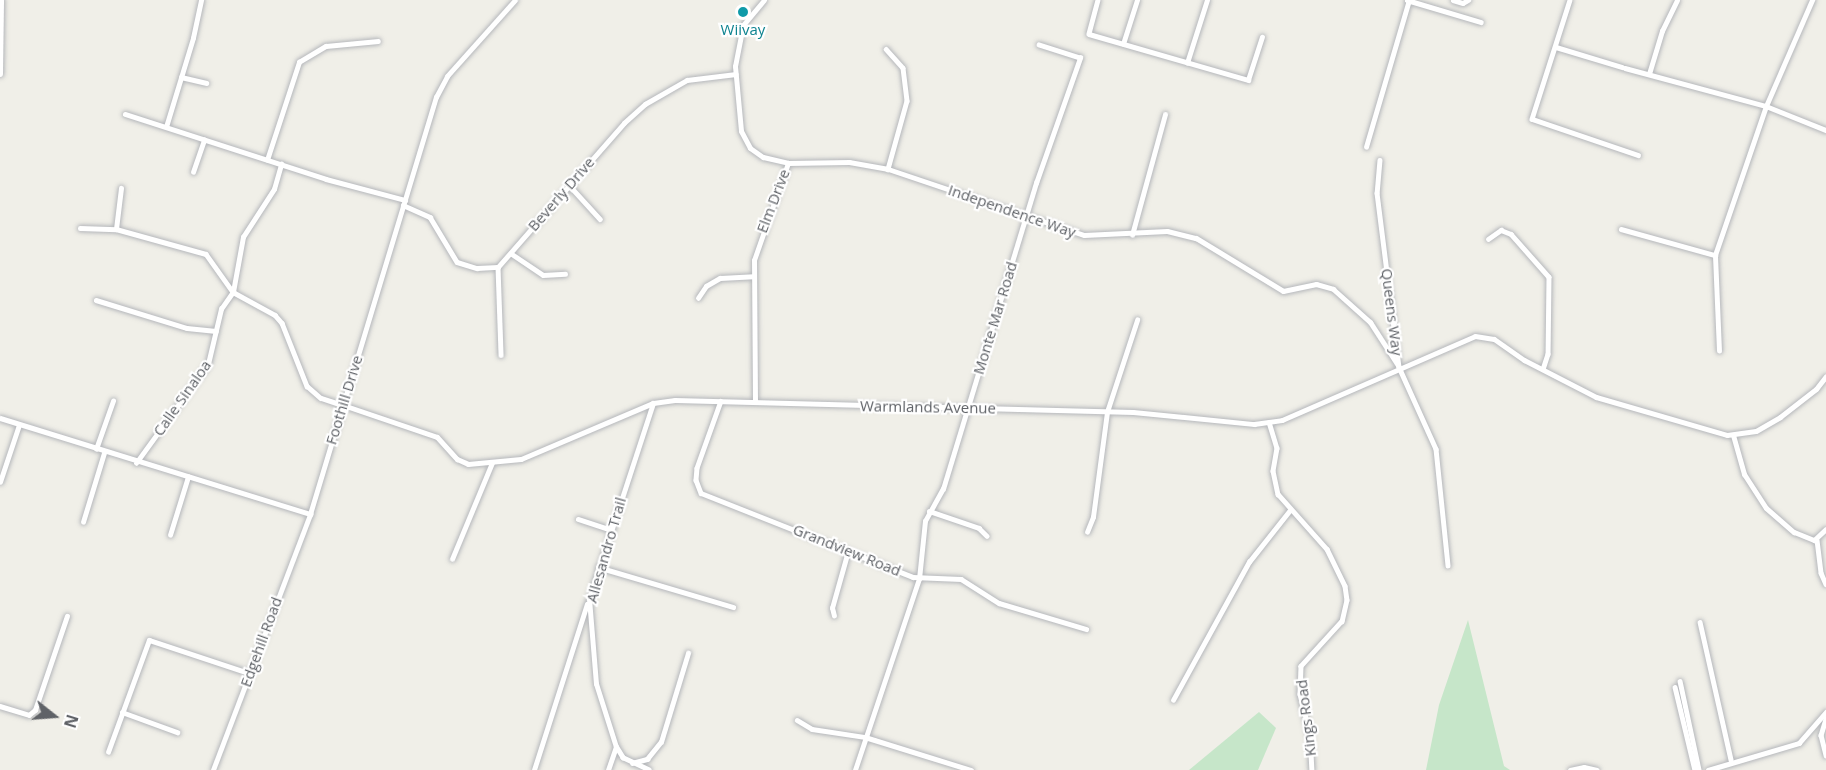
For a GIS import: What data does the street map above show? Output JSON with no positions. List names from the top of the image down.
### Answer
{
  "streets": {
    "street": [
      "Beverly Drive",
      "Elm Drive",
      "Independence Way",
      "Queens Way",
      "Monte Mar Road",
      "Calle Sinaloa",
      "Foothill Drive",
      "Warmlands Avenue",
      "Allesandro Trail",
      "Grandview Road",
      "Edgehill Road",
      "Kings Road"
    ]
  },
  "crossings": [
    ["Beverly Drive", "Elm Drive"],
    ["Elm Drive", "Independence Way"],
    ["Elm Drive", "Warmlands Avenue"],
    ["Independence Way", "Queens Way"],
    ["Independence Way", "Monte Mar Road"],
    ["Independence Way", "Warmlands Avenue"],
    ["Queens Way", "Warmlands Avenue"],
    ["Monte Mar Road", "Warmlands Avenue"],
    ["Monte Mar Road", "Grandview Road"],
    ["Calle Sinaloa", "Warmlands Avenue"],
    ["Foothill Drive", "Warmlands Avenue"],
    ["Foothill Drive", "Edgehill Road"],
    ["Warmlands Avenue", "Allesandro Trail"],
    ["Warmlands Avenue", "Grandview Road"],
    ["Warmlands Avenue", "Kings Road"]
  ],
  "places": ["Wiivay"],
  "north": "right"
}
